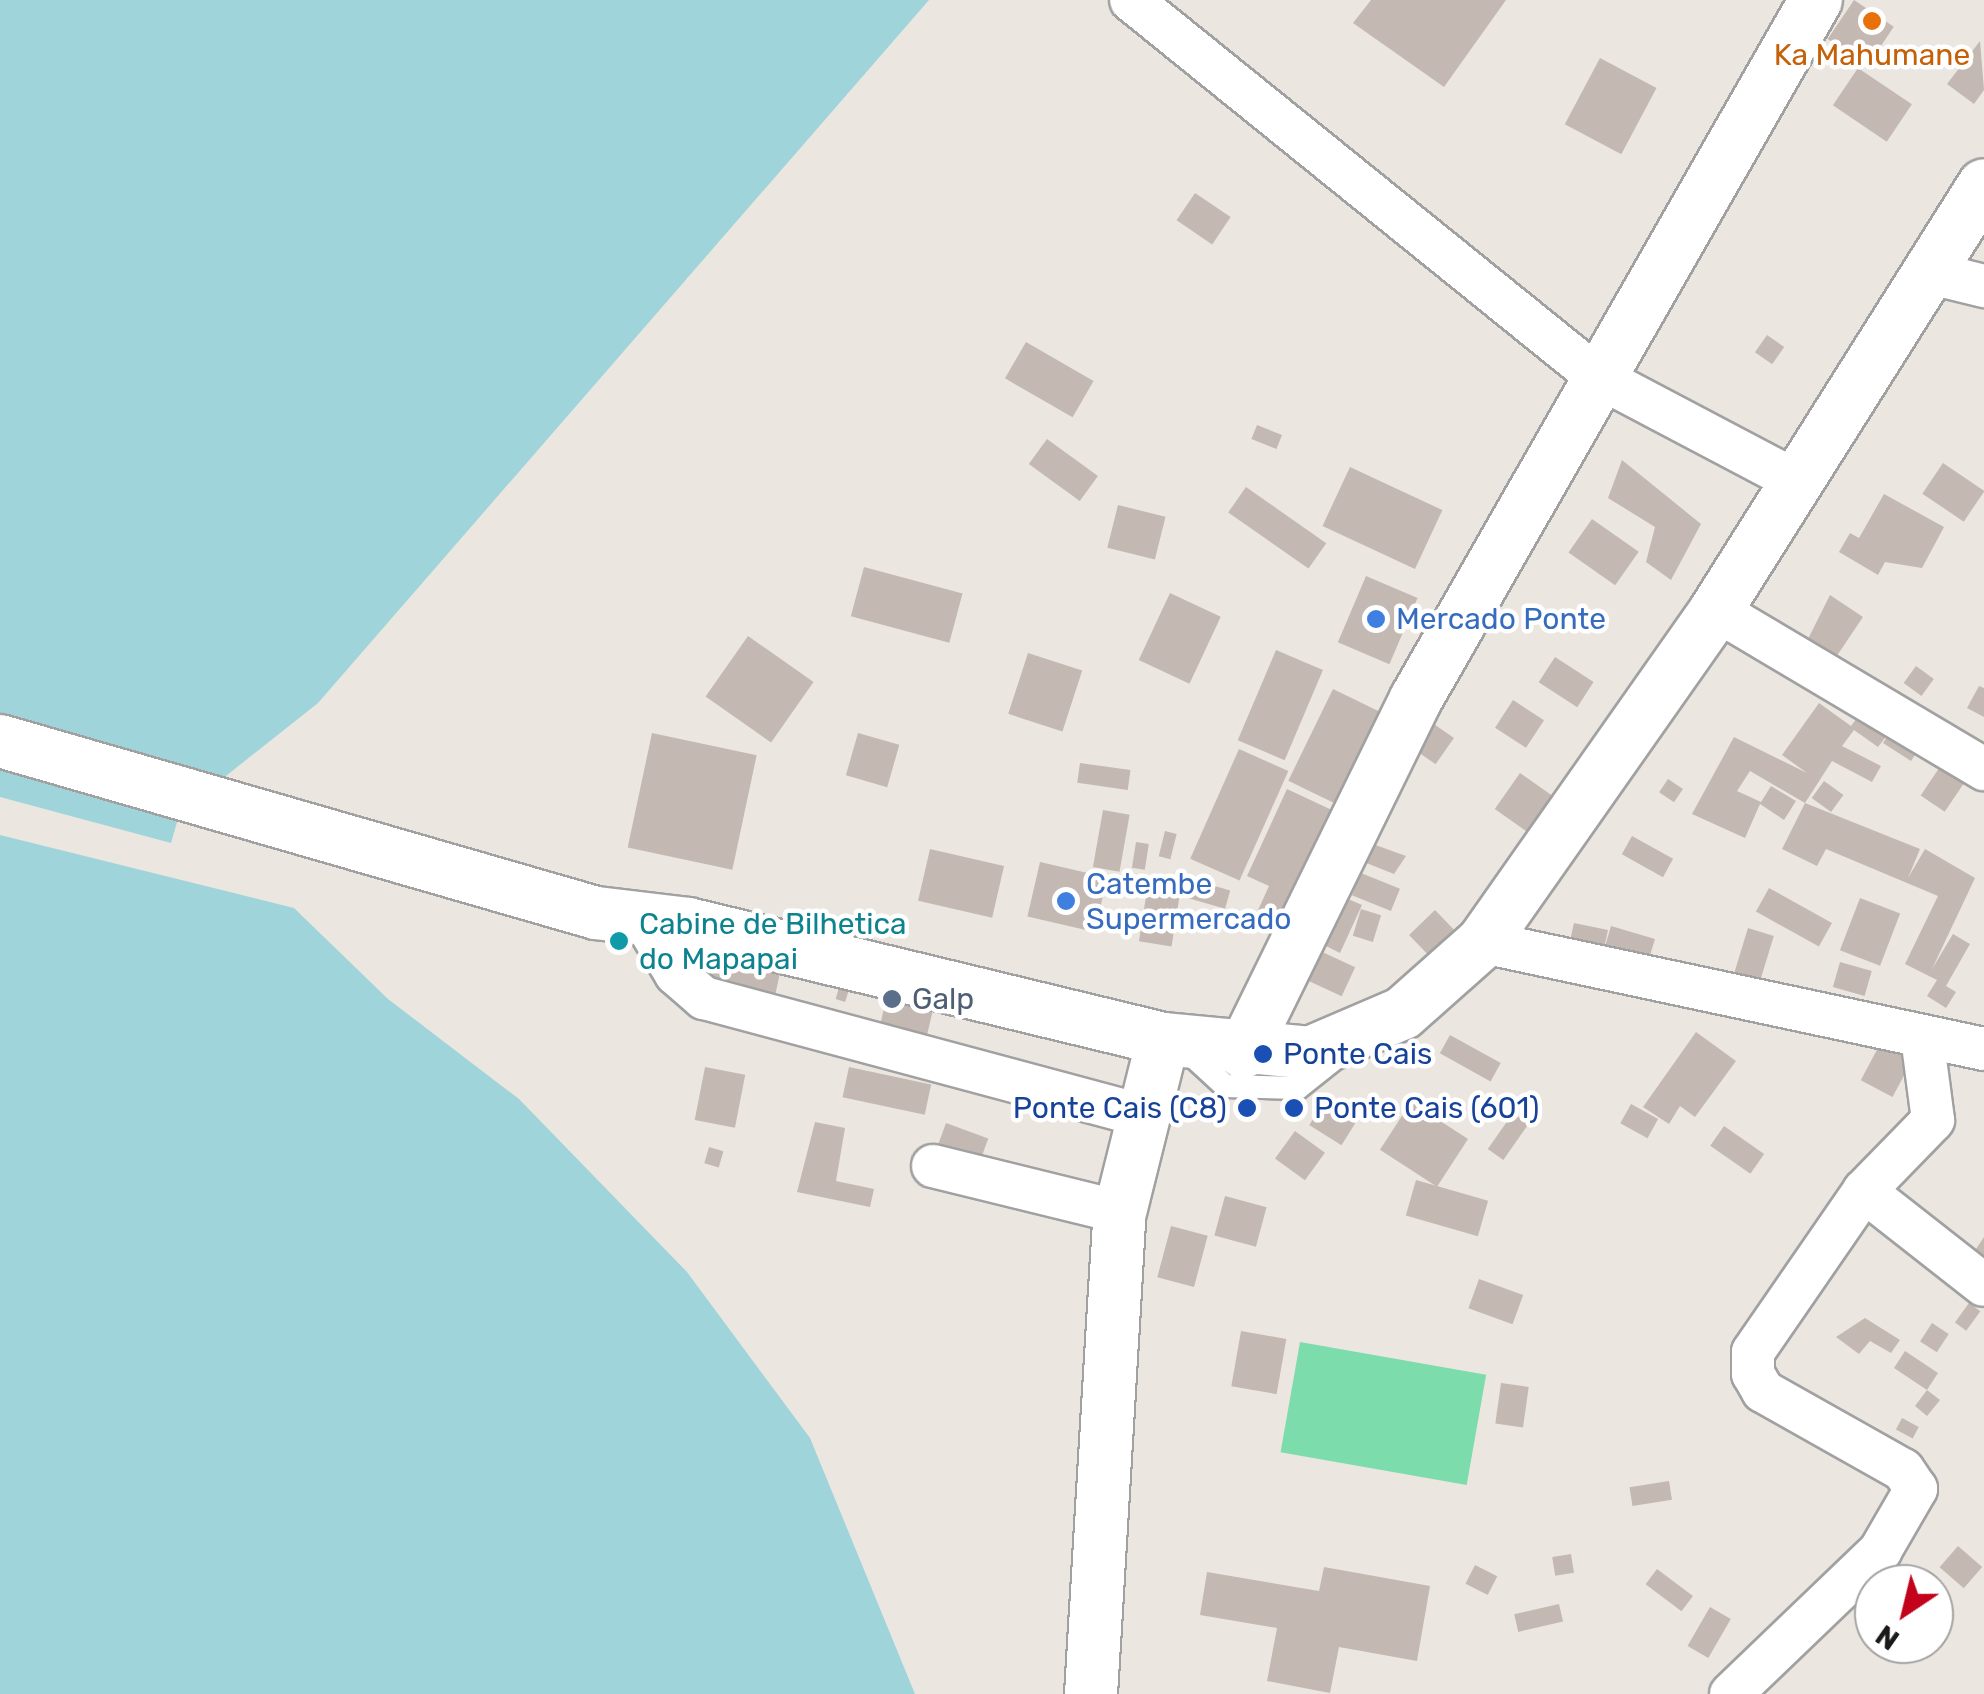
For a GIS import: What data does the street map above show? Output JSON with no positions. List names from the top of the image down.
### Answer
{
  "places": [
    "Ka Mahumane",
    "Mercado Ponte",
    "Catembe Supermercado",
    "Cabine de Bilhetica do Mapapai",
    "Galp",
    "Ponte Cais",
    "Ponte Cais (C8)",
    "Ponte Cais (601)"
  ],
  "north": "bottom left"
}
